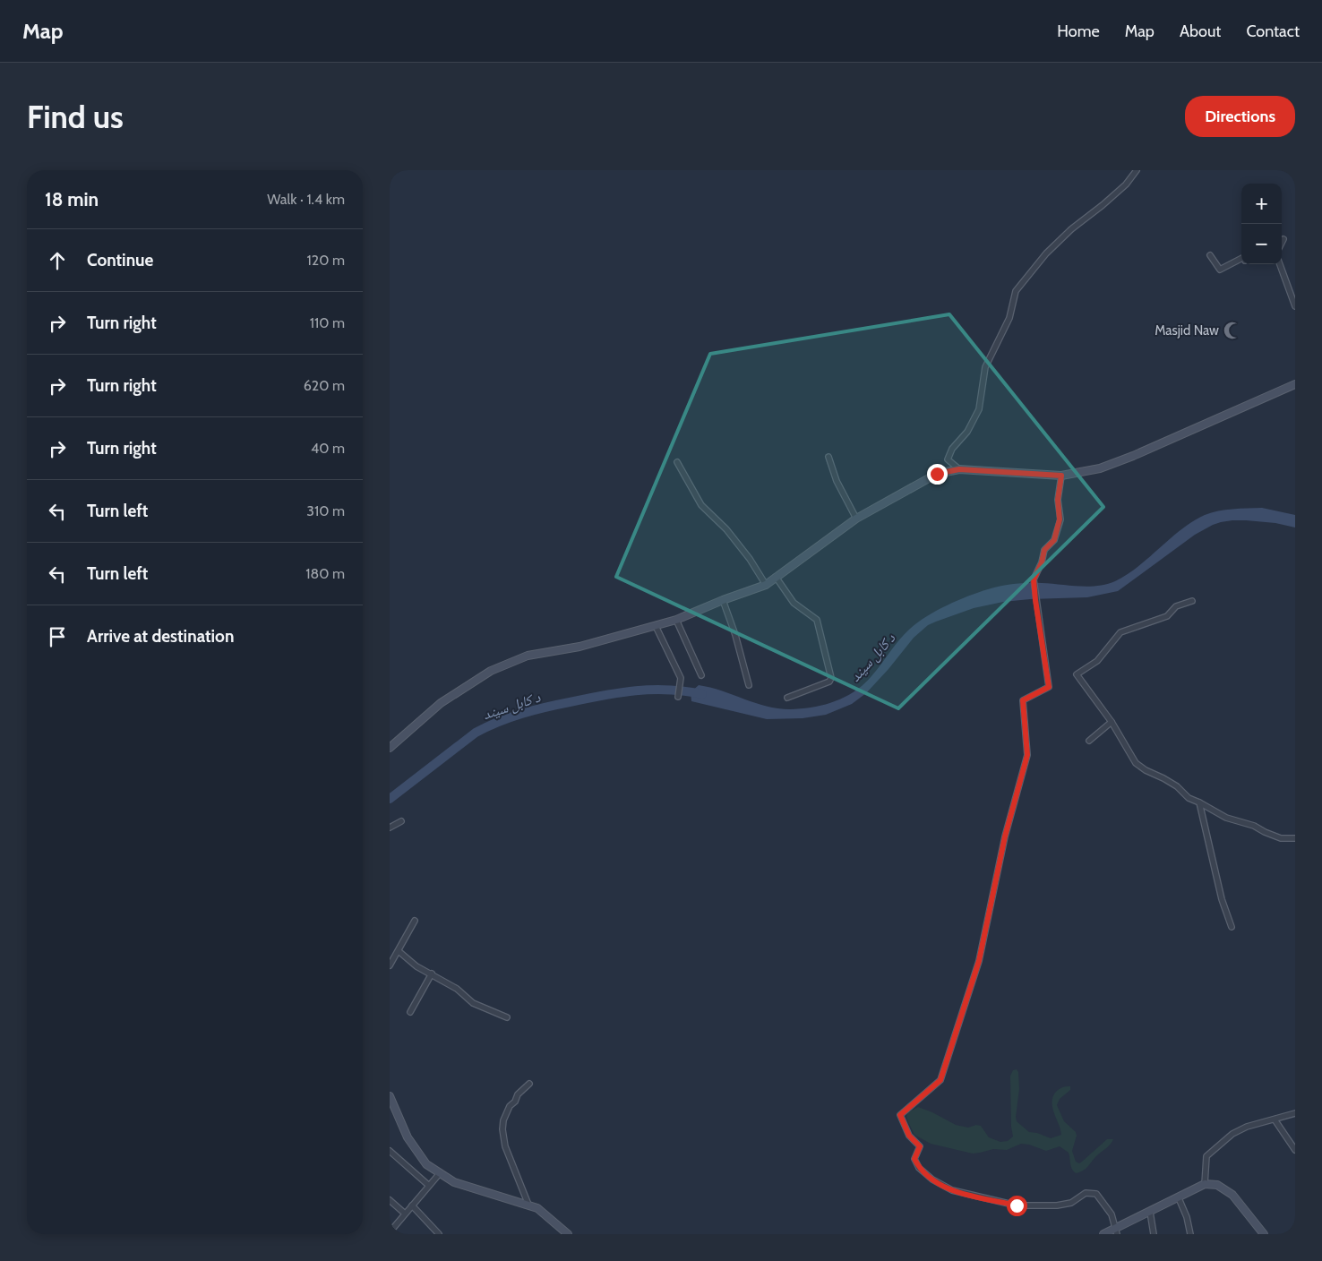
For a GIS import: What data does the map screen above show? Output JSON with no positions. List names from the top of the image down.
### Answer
{
  "water": ["د کابل سيند"],
  "places": {
    "mosque": ["Masjid Naw"]
  },
  "page": {
    "header": "Map",
    "nav": [
      "Home",
      "Map",
      "About",
      "Contact"
    ],
    "buttons": "Directions",
    "title": "Find us",
    "heading": ["18 min", "Walk · 1.4 km"],
    "map_buttons": ["+", "−"],
    "list": [
      ["Continue", "120 m"],
      ["Turn right", "110 m"],
      ["Turn right", "620 m"],
      ["Turn right", "40 m"],
      ["Turn left", "310 m"],
      ["Turn left", "180 m"],
      "Arrive at destination"
    ]
  }
}
